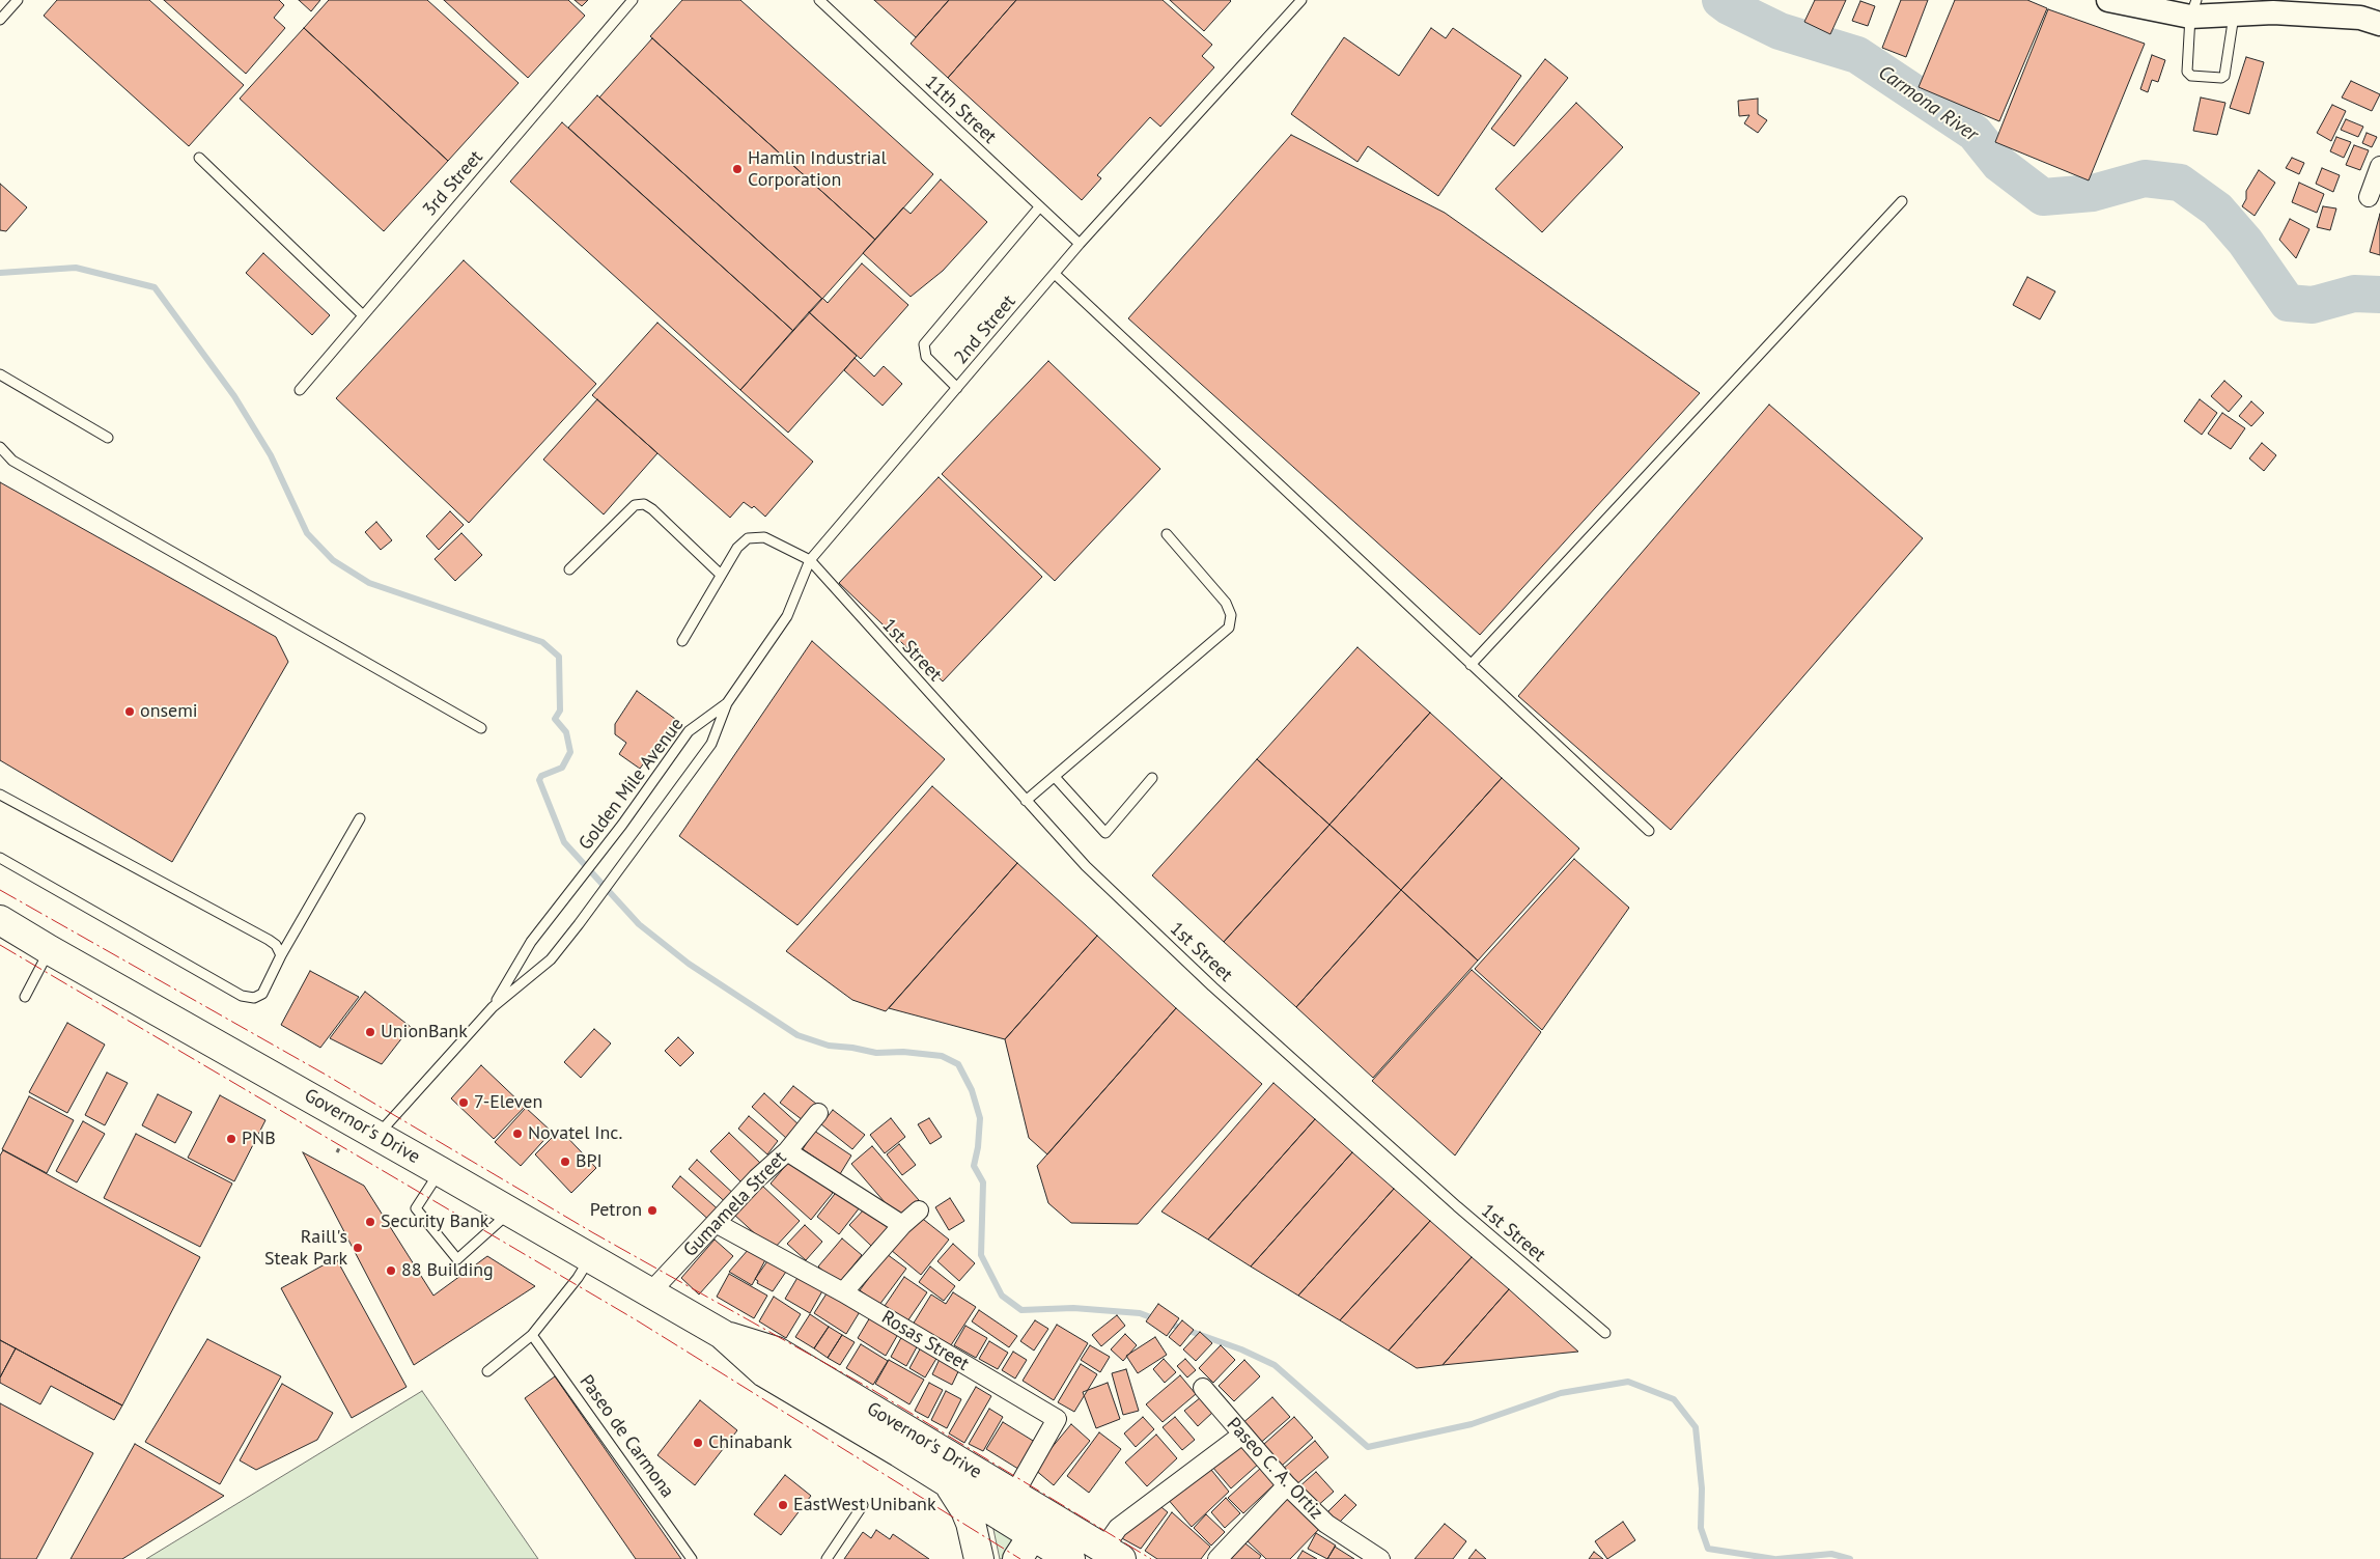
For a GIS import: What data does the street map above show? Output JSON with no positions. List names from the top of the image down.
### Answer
{
  "streets": {
    "highway": ["Governor's Drive"],
    "street": ["Gumamela Street", "Rosas Street", "Paseo C. A. Ortiz"],
    "lane": [
      "11th Street",
      "3rd Street",
      "2nd Street",
      "1st Street",
      "Golden Mile Avenue",
      "Paseo de Carmona"
    ]
  },
  "crossings": [
    ["11th Street", "2nd Street"],
    ["2nd Street", "1st Street"],
    ["2nd Street", "Golden Mile Avenue"],
    ["Golden Mile Avenue", "Governor's Drive"],
    ["Governor's Drive", "Gumamela Street"],
    ["Governor's Drive", "Rosas Street"],
    ["Gumamela Street", "Rosas Street"]
  ],
  "water": ["Carmona River"],
  "places": [
    "Hamlin Industrial Corporation",
    "onsemi",
    "UnionBank",
    "7-Eleven",
    "Novatel Inc.",
    "PNB",
    "BPI",
    "Petron",
    "Security Bank",
    "Raill's Steak Park",
    "88 Building",
    "Chinabank",
    "EastWest Unibank"
  ]
}
